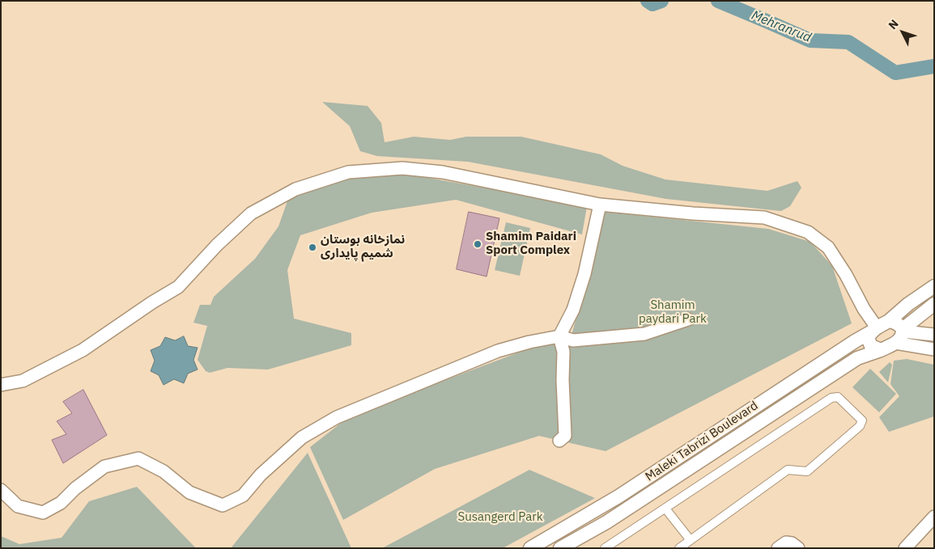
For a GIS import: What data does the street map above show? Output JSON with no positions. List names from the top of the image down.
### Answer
{
  "streets": {
    "main road": ["Maleki Tabrizi Boulevard"]
  },
  "water": ["Mehranrud"],
  "parks": ["Shamim paydari Park", "Susangerd Park"],
  "places": ["Shamim Paidari Sport Complex", "نمازخانه بوستان شمیم پایداری"],
  "north": "top left"
}
